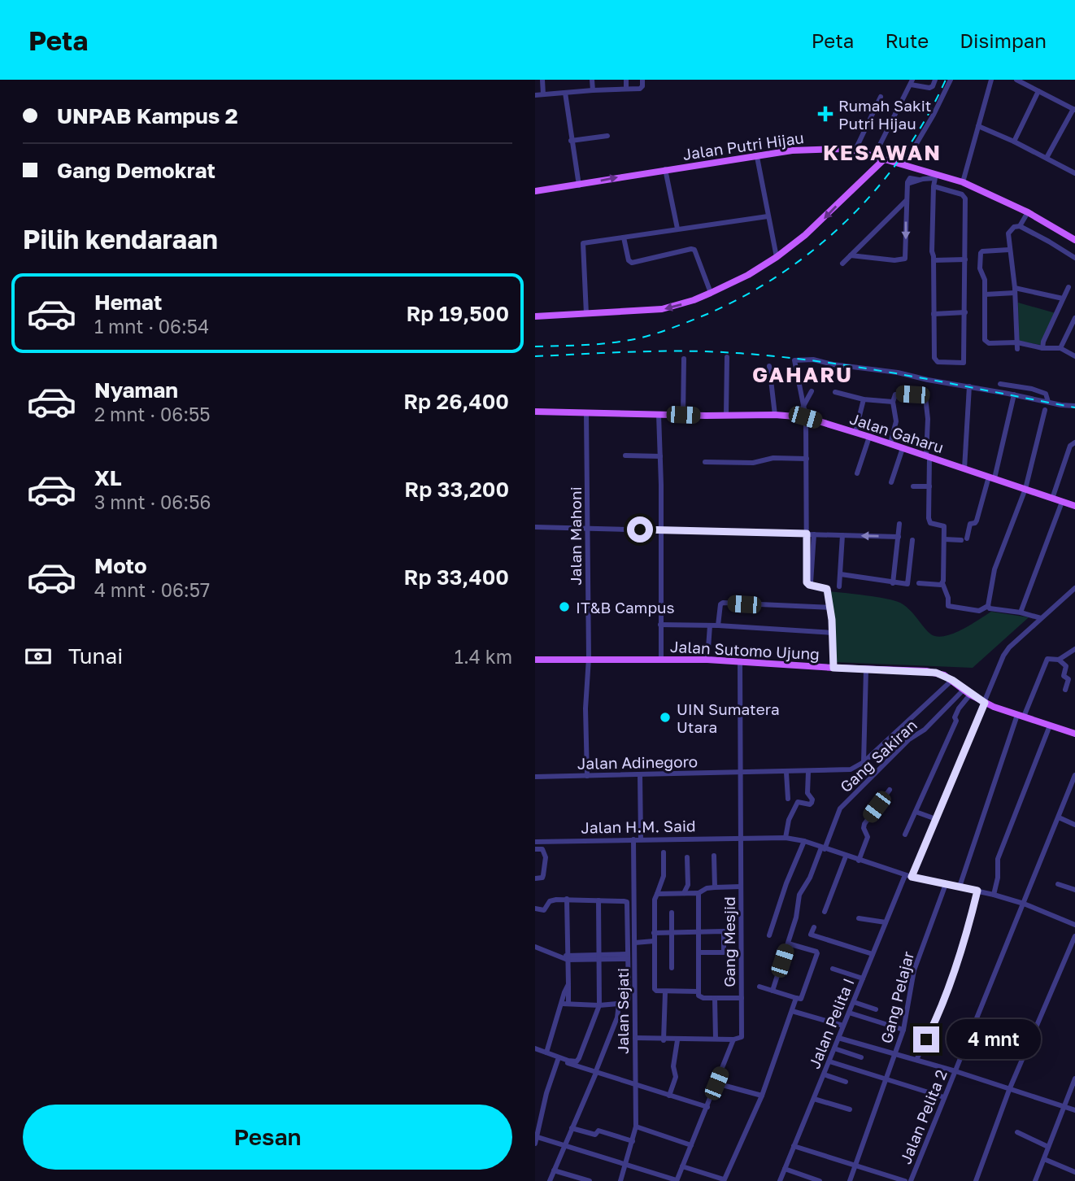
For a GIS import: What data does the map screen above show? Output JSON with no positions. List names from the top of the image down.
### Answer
{
  "streets": {
    "main road": ["Jalan Putri Hijau", "Jalan Gaharu", "Jalan Sutomo Ujung"],
    "street": [
      "Jalan Mahoni",
      "Gang Sakiran",
      "Jalan Adinegoro",
      "Jalan H.M. Said",
      "Gang Mesjid",
      "Gang Pelajar",
      "Jalan Sejati",
      "Jalan Pelita I",
      "Jalan Pelita 2"
    ]
  },
  "crossings": [
    ["Jalan Gaharu", "Jalan Mahoni"],
    ["Jalan Mahoni", "Jalan Sutomo Ujung"],
    ["Jalan Mahoni", "Jalan Adinegoro"],
    ["Jalan Sutomo Ujung", "Gang Sakiran"],
    ["Jalan Sutomo Ujung", "Jalan Adinegoro"],
    ["Gang Sakiran", "Jalan H.M. Said"],
    ["Jalan Adinegoro", "Gang Mesjid"],
    ["Jalan H.M. Said", "Gang Mesjid"],
    ["Jalan H.M. Said", "Gang Pelajar"],
    ["Jalan H.M. Said", "Jalan Sejati"],
    ["Jalan H.M. Said", "Jalan Pelita I"],
    ["Jalan H.M. Said", "Jalan Pelita 2"]
  ],
  "districts": ["KESAWAN", "GAHARU"],
  "places": {
    "health": ["Rumah Sakit Putri Hijau"],
    "other": ["IT&B Campus", "UIN Sumatera Utara"]
  },
  "page": {
    "header": "Peta",
    "nav": ["Peta", "Rute", "Disimpan"],
    "banner": ["UNPAB Kampus 2", "Gang Demokrat"],
    "heading": "Pilih kendaraan",
    "list": [
      {
        "name": "Hemat",
        "note": "1 mnt · 06:54",
        "value": "Rp 19,500"
      },
      {
        "name": "Nyaman",
        "note": "2 mnt · 06:55",
        "value": "Rp 26,400"
      },
      {
        "name": "XL",
        "note": "3 mnt · 06:56",
        "value": "Rp 33,200"
      },
      {
        "name": "Moto",
        "note": "4 mnt · 06:57",
        "value": "Rp 33,400"
      }
    ],
    "pay": ["Tunai", "1.4 km"],
    "bubble": "4 mnt",
    "buttons": "Pesan"
  }
}
